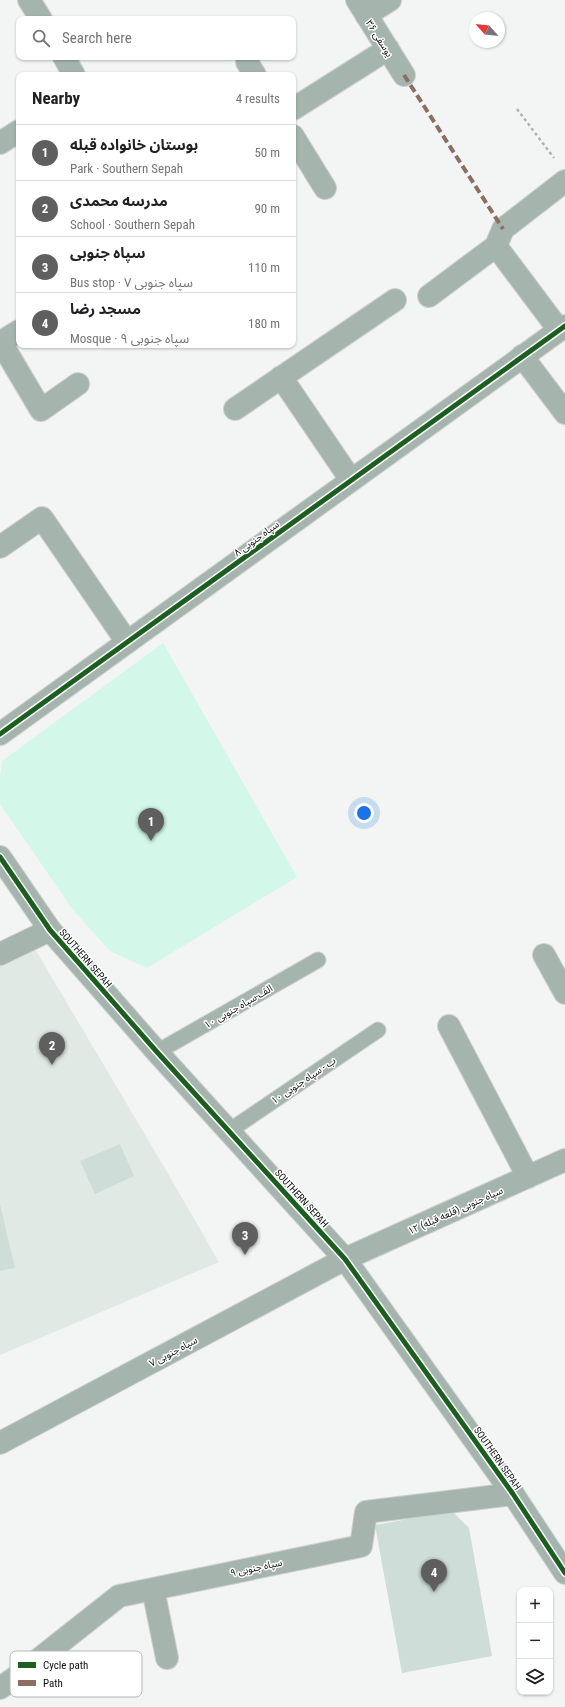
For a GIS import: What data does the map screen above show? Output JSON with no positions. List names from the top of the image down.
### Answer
{
  "streets": {
    "street": [
      "یوسفی ۳۶",
      "۸ سپاه جنوبی",
      "SOUTHERN SEPAH",
      "۱۲ سپاه جنوبی (قلعه قبله)",
      "۷ سپاه جنوبی",
      "۹ سپاه جنوبی"
    ],
    "lane": ["۱۰ الف-سپاه جنوبی", "۱۰ ب - سپاه جنوبی"]
  },
  "crossings": [
    ["SOUTHERN SEPAH", "۱۰ الف-سپاه جنوبی"],
    ["SOUTHERN SEPAH", "۱۰ ب - سپاه جنوبی"],
    ["SOUTHERN SEPAH", "۱۲ سپاه جنوبی (قلعه قبله)"],
    ["SOUTHERN SEPAH", "۷ سپاه جنوبی"],
    ["SOUTHERN SEPAH", "۹ سپاه جنوبی"],
    ["۱۲ سپاه جنوبی (قلعه قبله)", "۷ سپاه جنوبی"]
  ],
  "legend": ["Cycle path", "Path"],
  "north": "top left",
  "page": {
    "search": "Search here",
    "heading": ["Nearby", "4 results"],
    "list": [
      {
        "mark": "1",
        "name": "بوستان خانواده قبله",
        "note": "Park · Southern Sepah",
        "value": "50 m"
      },
      {
        "mark": "2",
        "name": "مدرسه محمدی",
        "note": "School · Southern Sepah",
        "value": "90 m"
      },
      {
        "mark": "3",
        "name": "سپاه جنوبی",
        "note": "Bus stop · ۷ سپاه جنوبی",
        "value": "110 m"
      },
      {
        "mark": "4",
        "name": "مسجد رضا",
        "note": "Mosque · ۹ سپاه جنوبی",
        "value": "180 m"
      }
    ],
    "pins": [
      "1",
      "2",
      "3",
      "4"
    ],
    "map_buttons": ["+", "−"]
  }
}
